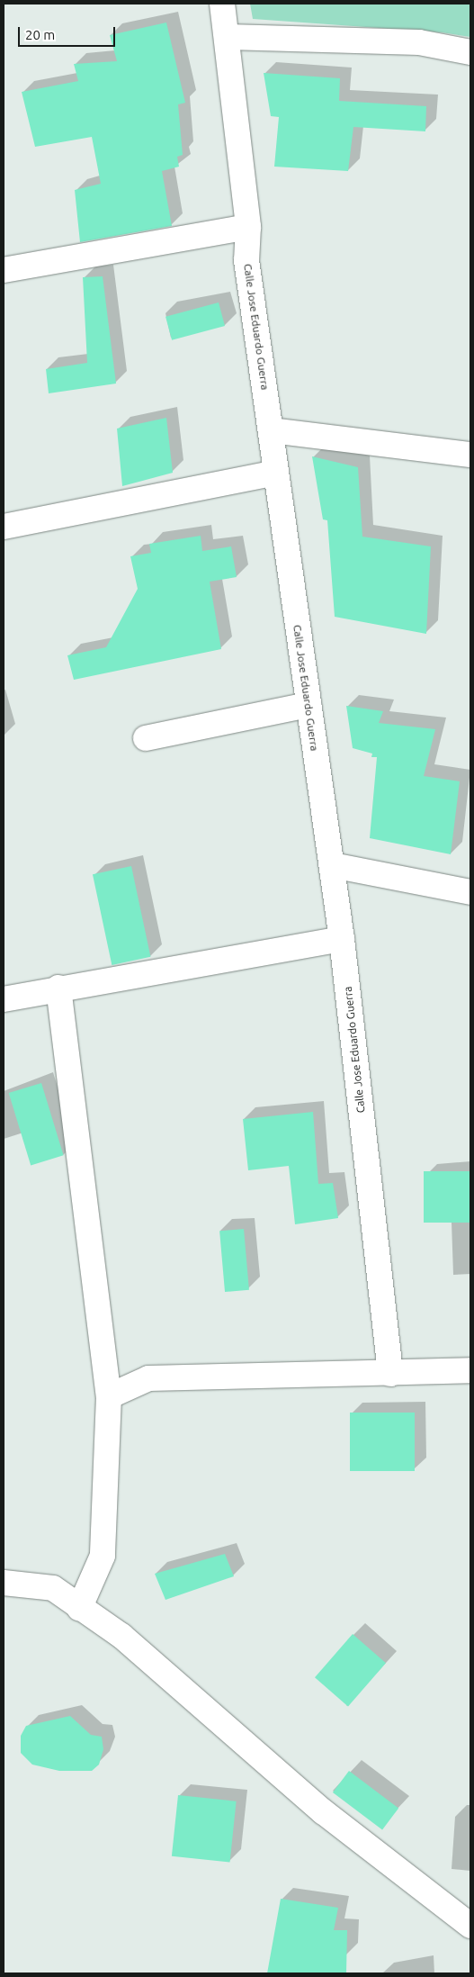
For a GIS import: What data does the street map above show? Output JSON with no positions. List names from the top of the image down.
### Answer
{
  "streets": {
    "street": ["Calle Jose Eduardo Guerra"]
  },
  "scale_bar": "20 m"
}
